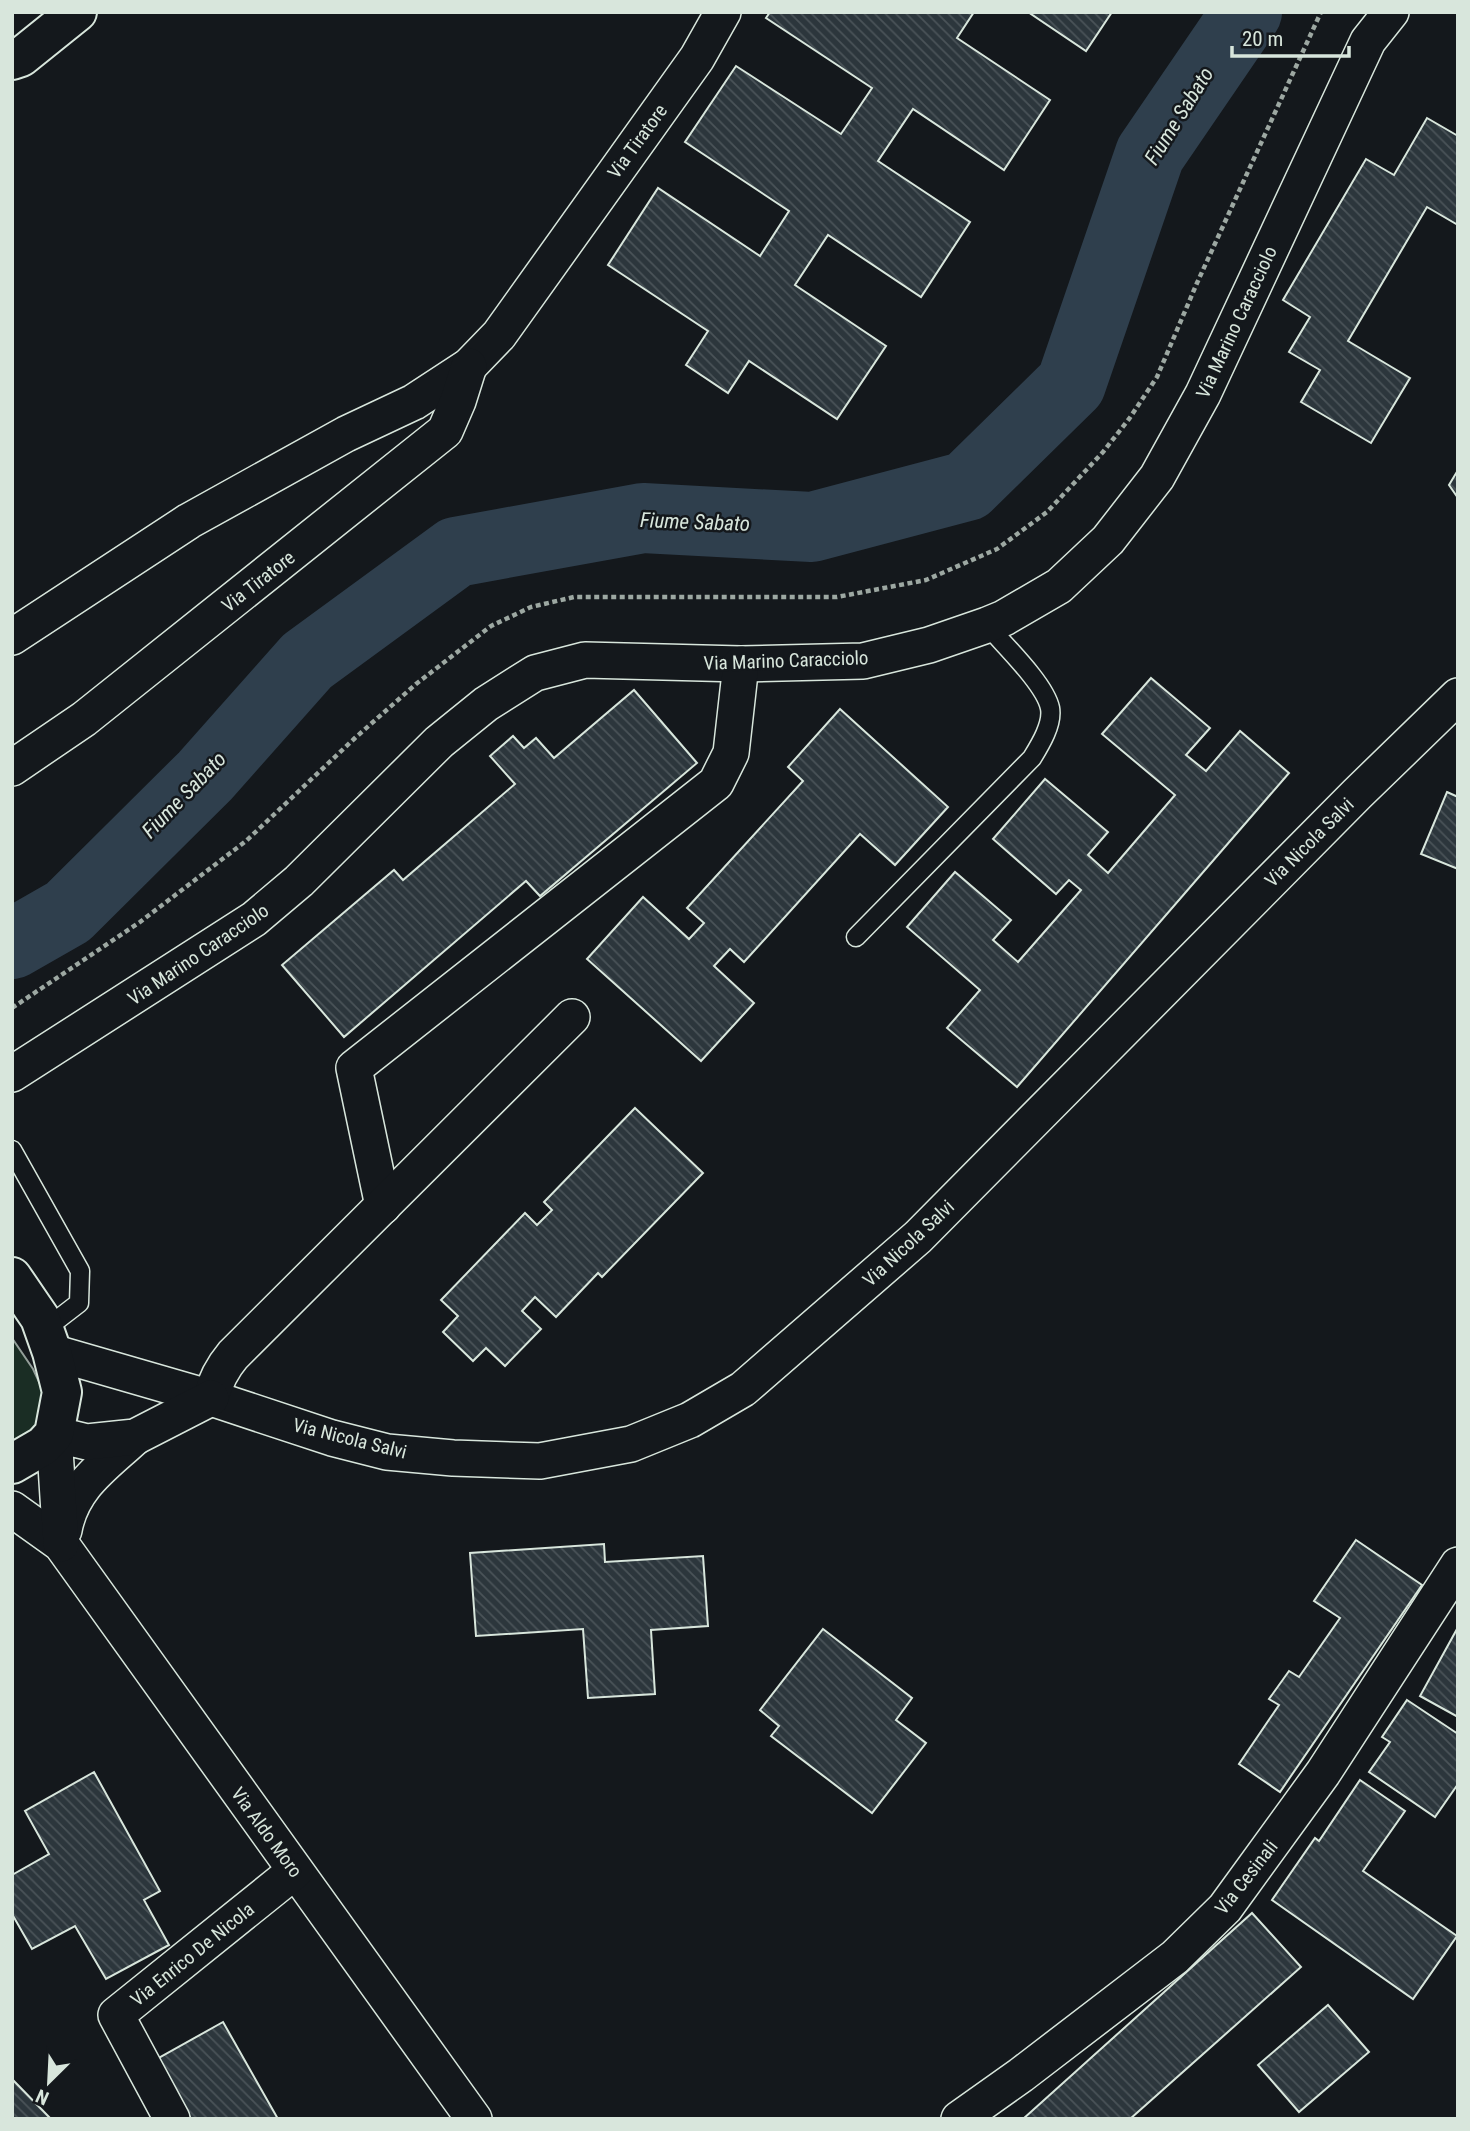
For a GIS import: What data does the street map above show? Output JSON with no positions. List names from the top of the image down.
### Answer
{
  "streets": {
    "street": [
      "Via Tiratore",
      "Via Marino Caracciolo",
      "Via Nicola Salvi",
      "Via Aldo Moro",
      "Via Cesinali",
      "Via Enrico De Nicola"
    ]
  },
  "crossings": [
    ["Via Aldo Moro", "Via Enrico De Nicola"]
  ],
  "water": ["Fiume Sabato"],
  "scale_bar": "20 m",
  "north": "bottom left"
}
